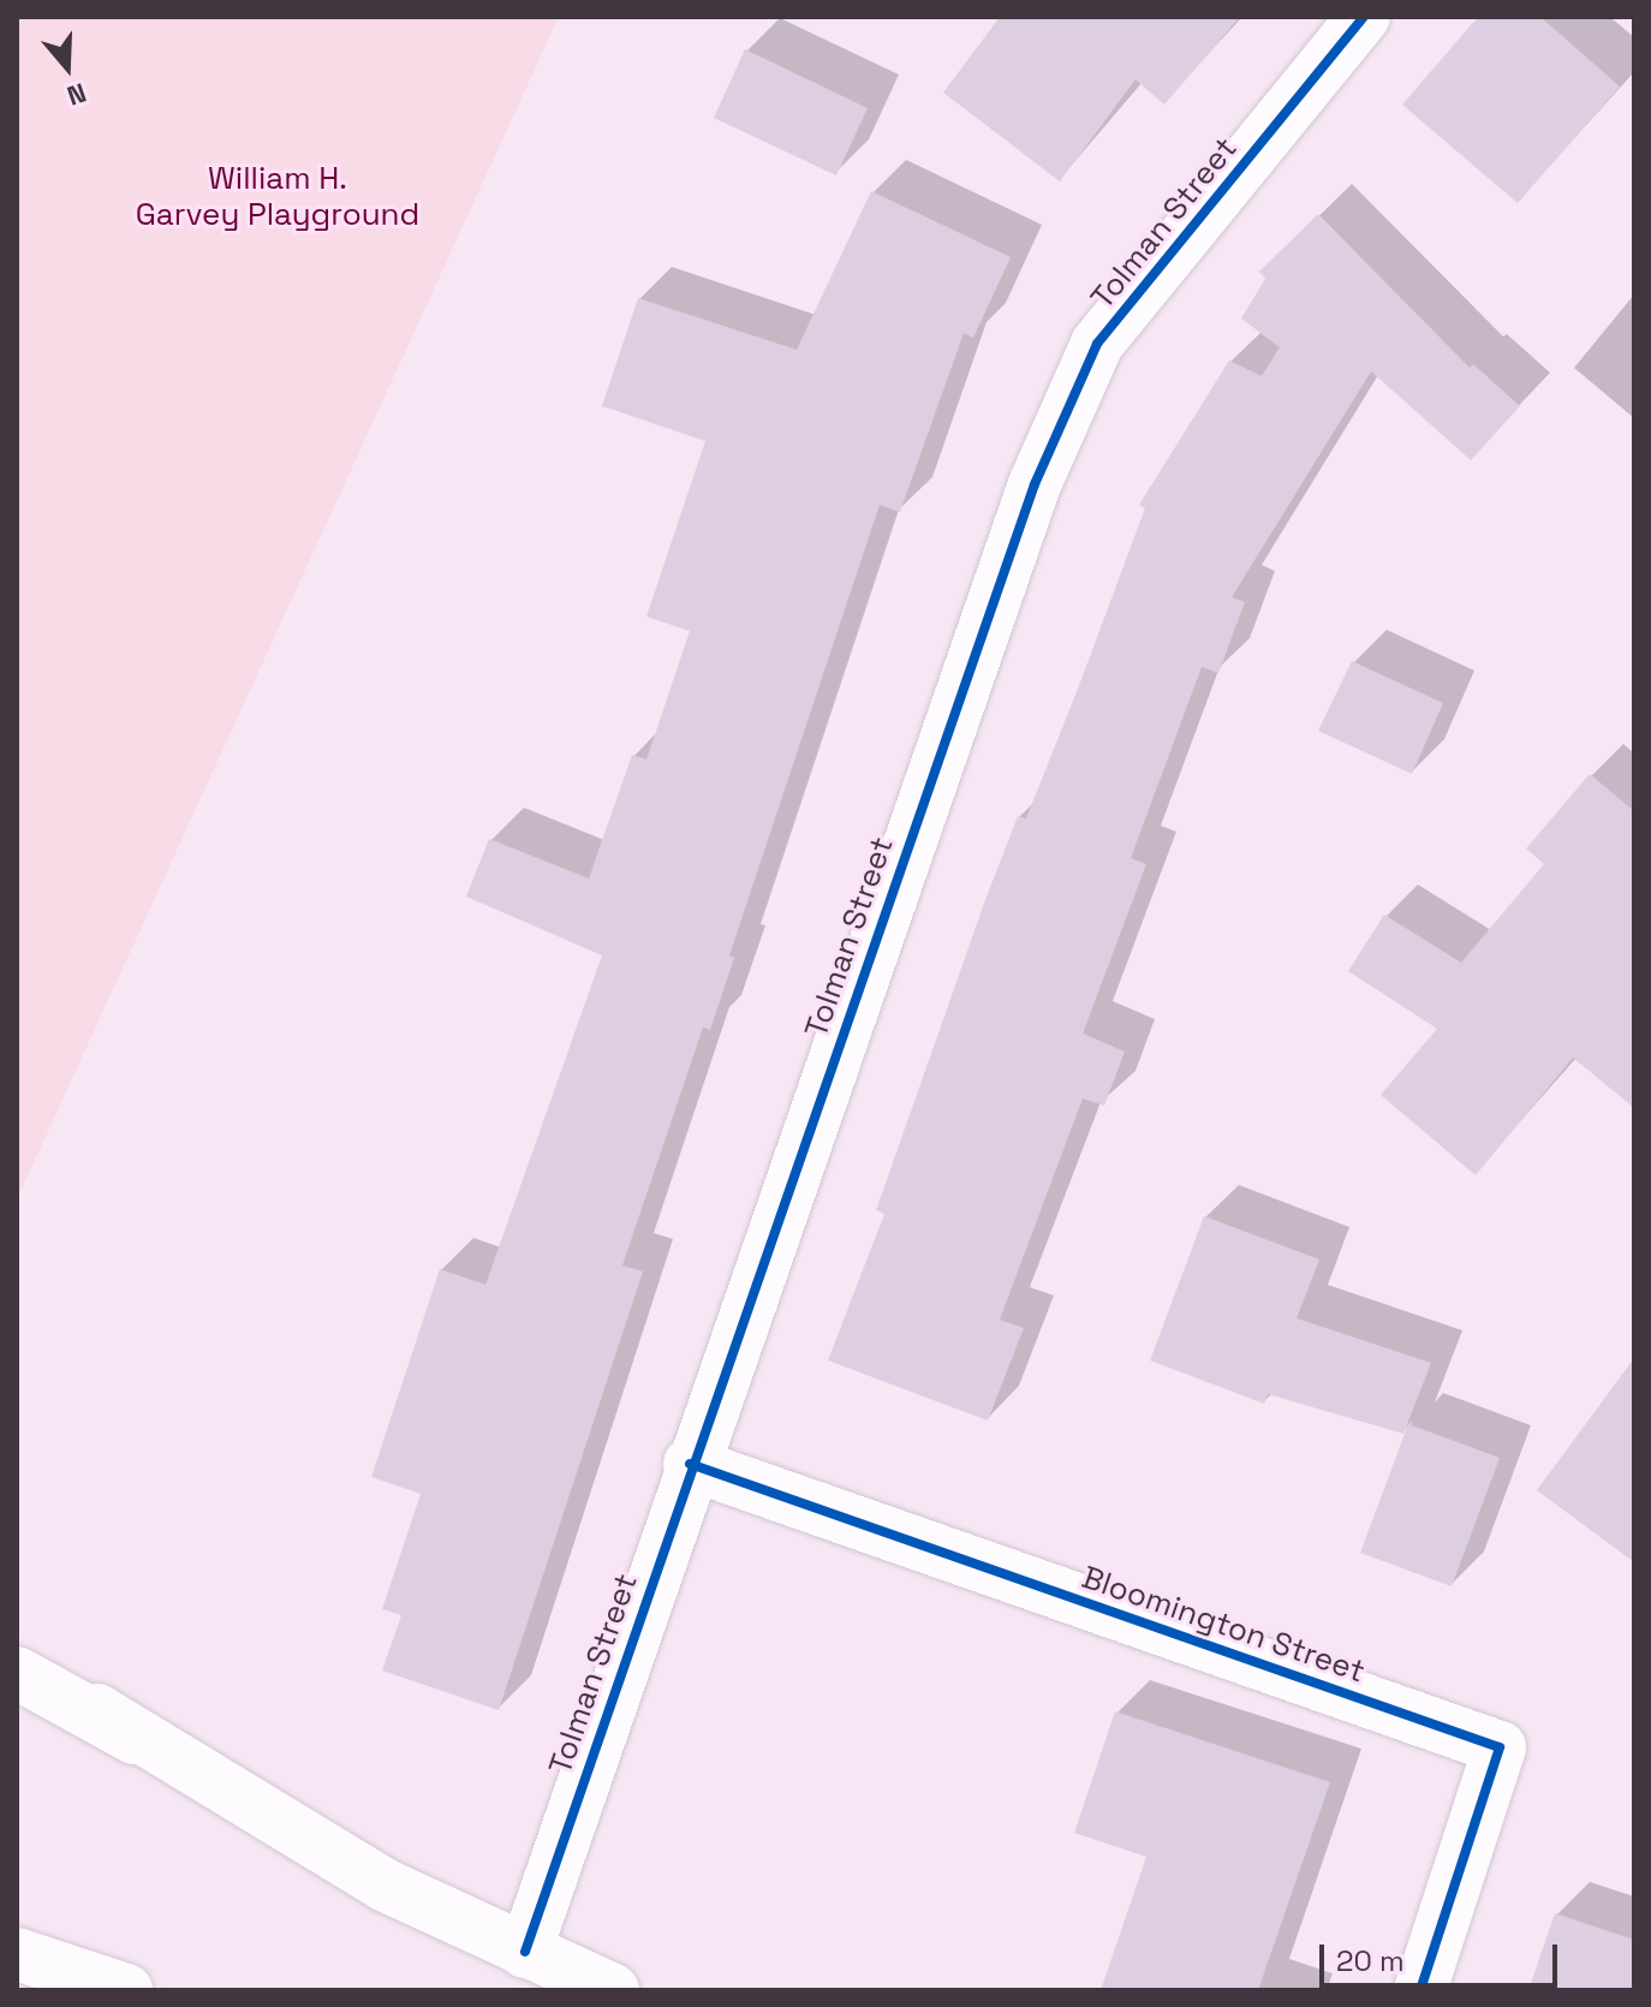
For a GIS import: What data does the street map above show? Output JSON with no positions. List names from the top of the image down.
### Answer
{
  "streets": {
    "main road": ["Tolman Street", "Bloomington Street"]
  },
  "crossings": [
    ["Tolman Street", "Bloomington Street"]
  ],
  "parks": ["William H. Garvey Playground"],
  "scale_bar": "20 m",
  "north": "bottom"
}
